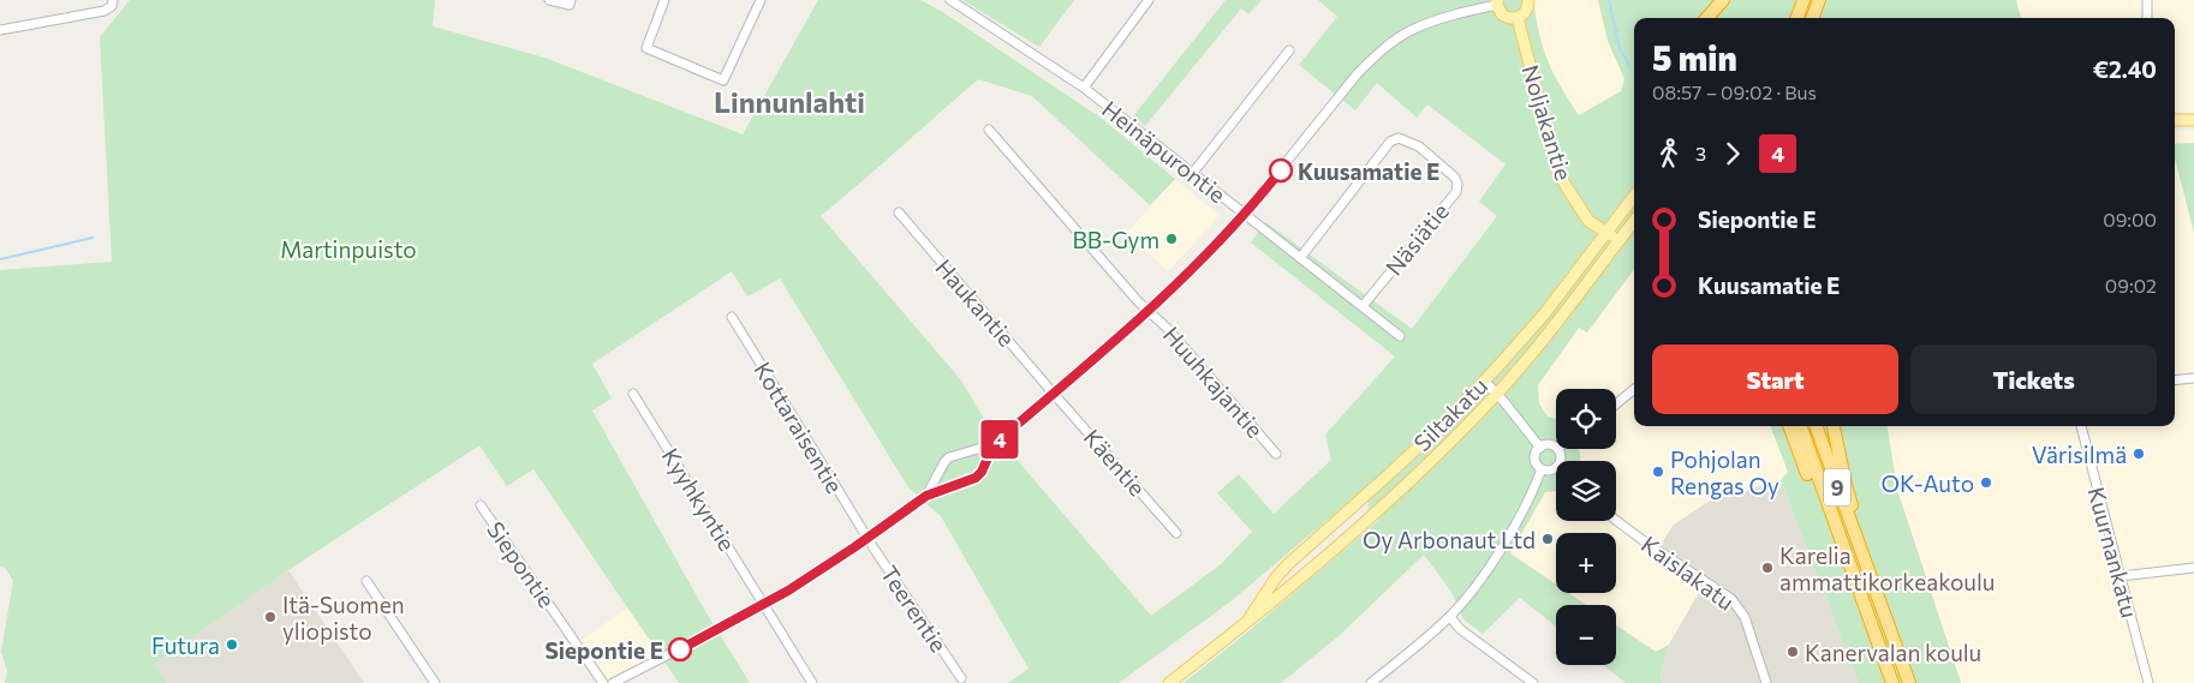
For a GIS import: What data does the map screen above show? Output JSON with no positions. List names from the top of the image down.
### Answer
{
  "streets": {
    "highway": ["9"],
    "main road": ["Noljakantie", "Siltakatu"],
    "street": [
      "Heinäpurontie",
      "Näsiätie",
      "Haukantie",
      "Huuhkajantie",
      "Kottaraisentie",
      "Käentie",
      "Kyyhkyntie",
      "Kuurnankatu",
      "Siepontie",
      "Kaislakatu",
      "Teerentie"
    ]
  },
  "crossings": [
    ["Noljakantie", "Siltakatu"],
    ["Heinäpurontie", "Näsiätie"],
    ["Haukantie", "Käentie"],
    ["Kottaraisentie", "Teerentie"]
  ],
  "districts": ["Linnunlahti"],
  "parks": ["Martinpuisto"],
  "places": [
    "Kuusamatie E",
    "BB-Gym",
    "Värisilmä",
    "Pohjolan Rengas Oy",
    "OK-Auto",
    "Oy Arbonaut Ltd",
    "Karelia ammattikorkeakoulu",
    "Itä-Suomen yliopisto",
    "Futura",
    "Siepontie E",
    "Kanervalan koulu"
  ],
  "lines": ["bus line 4"],
  "page": {
    "on_map": "4",
    "heading": ["5 min", "08:57 – 09:02 · Bus", "€2.40"],
    "legs": ["3", "4"],
    "list": [
      {
        "name": "Siepontie E",
        "value": "09:00"
      },
      {
        "name": "Kuusamatie E",
        "value": "09:02"
      }
    ],
    "buttons": ["Start", "Tickets"],
    "map_buttons": ["+", "−"]
  }
}
